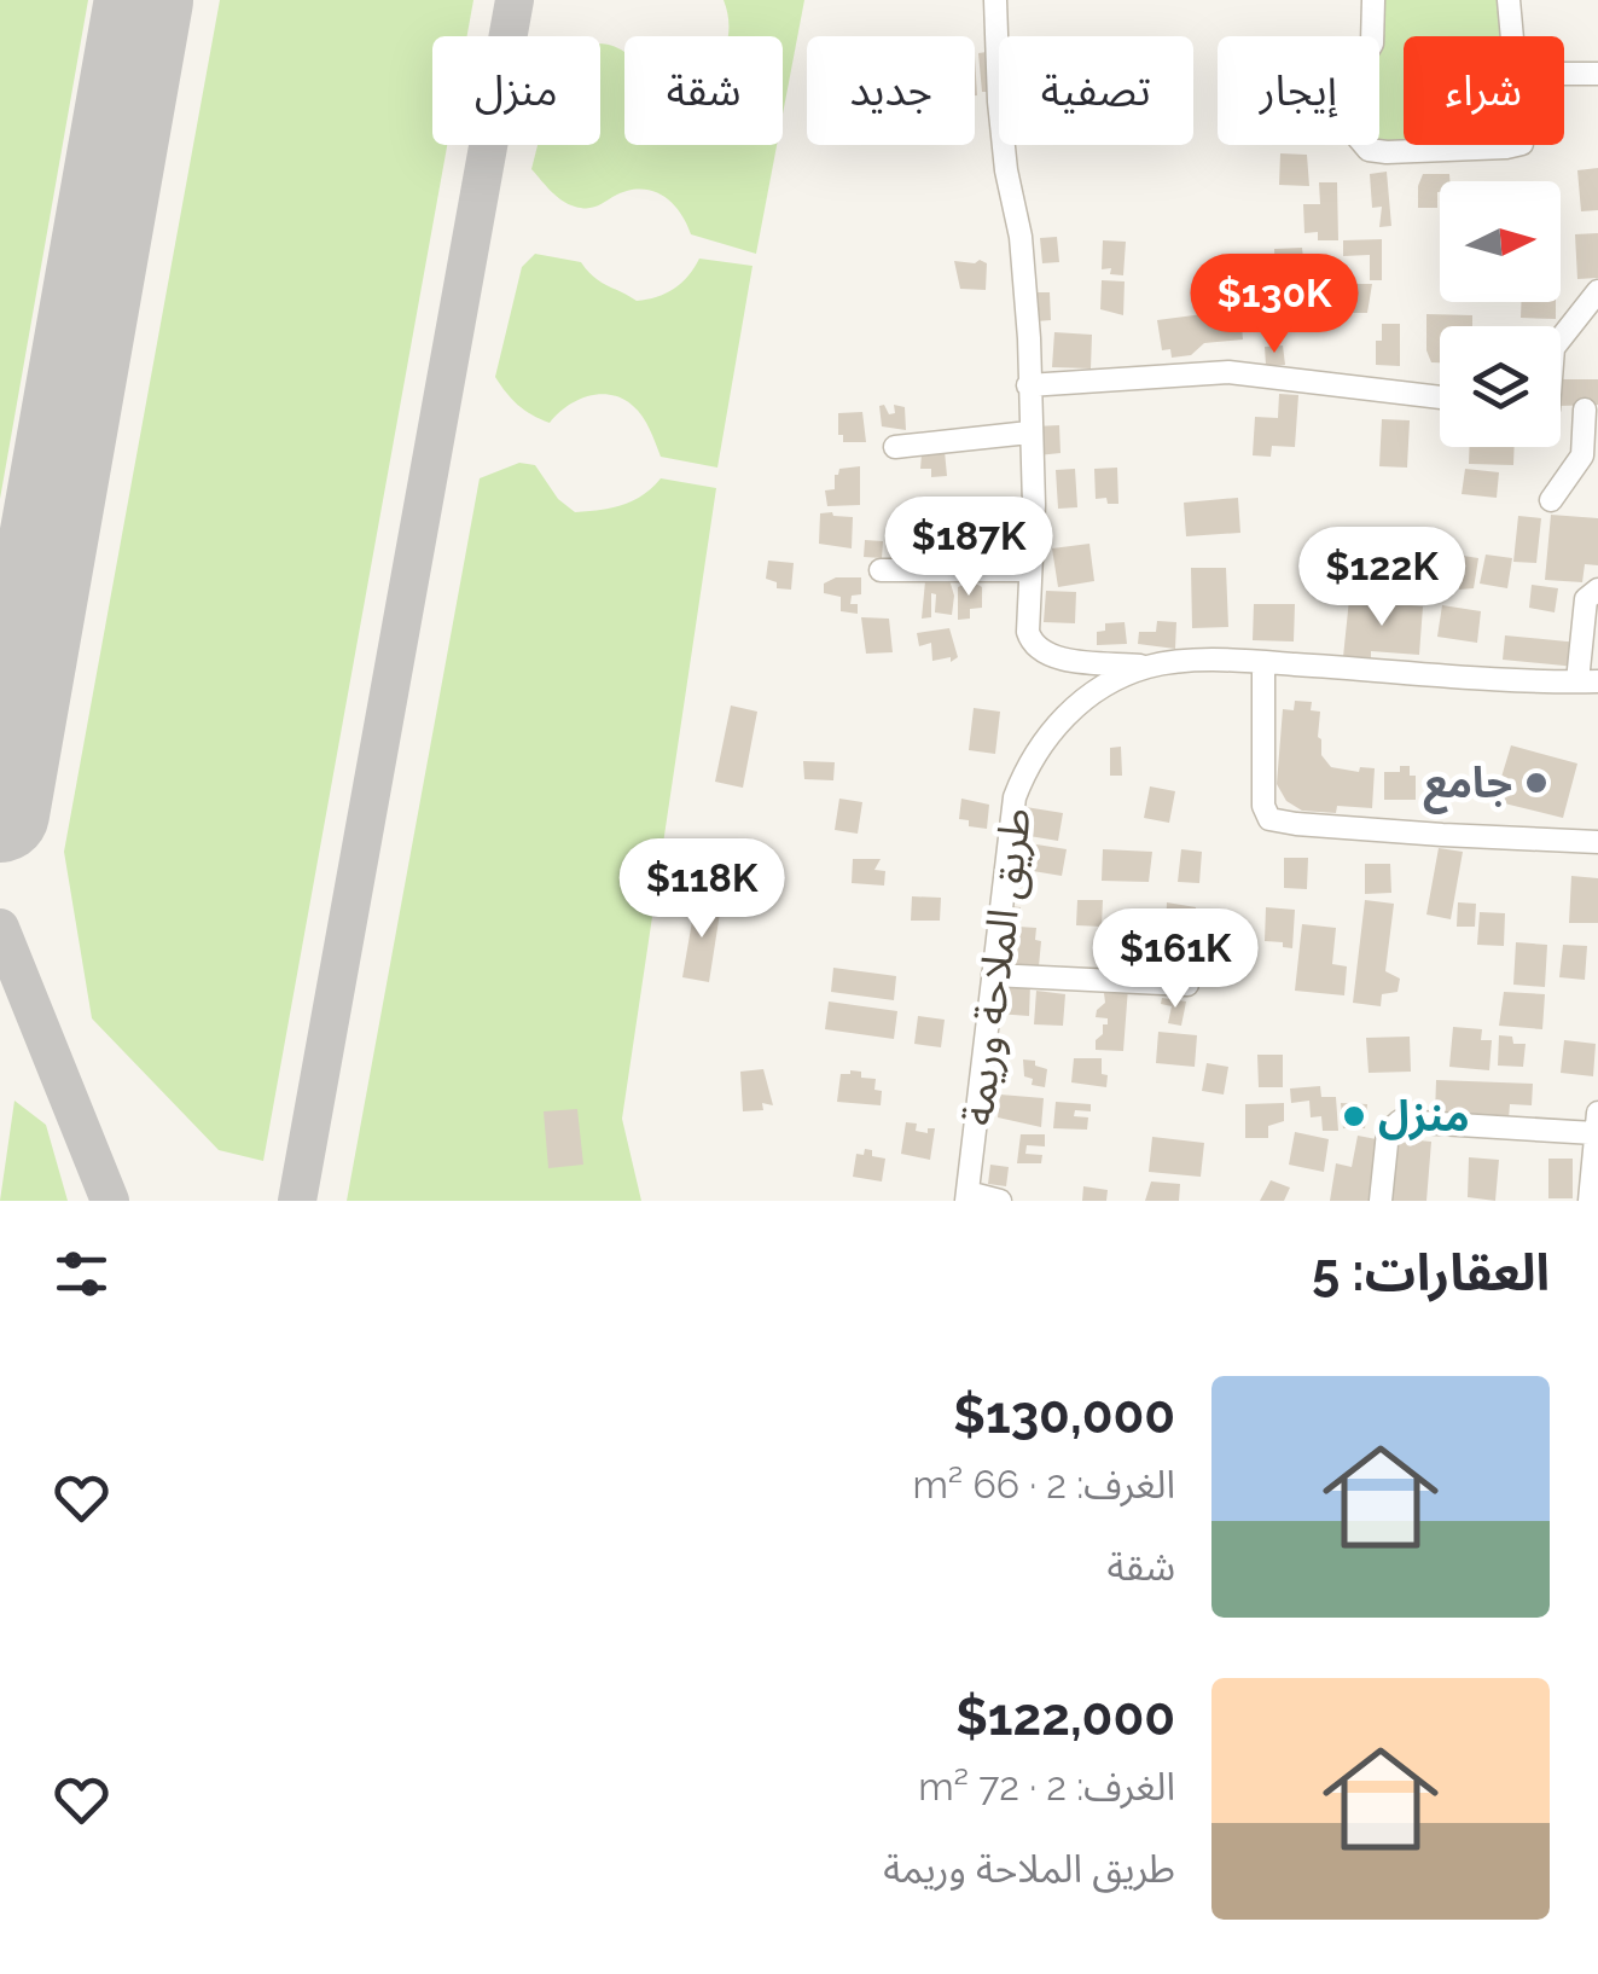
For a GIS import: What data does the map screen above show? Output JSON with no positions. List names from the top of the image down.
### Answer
{
  "streets": {
    "street": ["طريق الملاحة وريمة"]
  },
  "places": ["جامع", "منزل"],
  "north": "right",
  "page": {
    "chip": [
      "شراء",
      "إيجار",
      "تصفية",
      "جديد",
      "شقة",
      "منزل"
    ],
    "price": [
      "$130K",
      "$187K",
      "$122K",
      "$118K",
      "$161K"
    ],
    "heading": "العقارات: 5",
    "list": [
      {
        "name": "$130,000",
        "note": "الغرف: 2 · 66 m² · شقة"
      },
      {
        "name": "$122,000",
        "note": "الغرف: 2 · 72 m² · طريق الملاحة وريمة"
      }
    ]
  }
}
